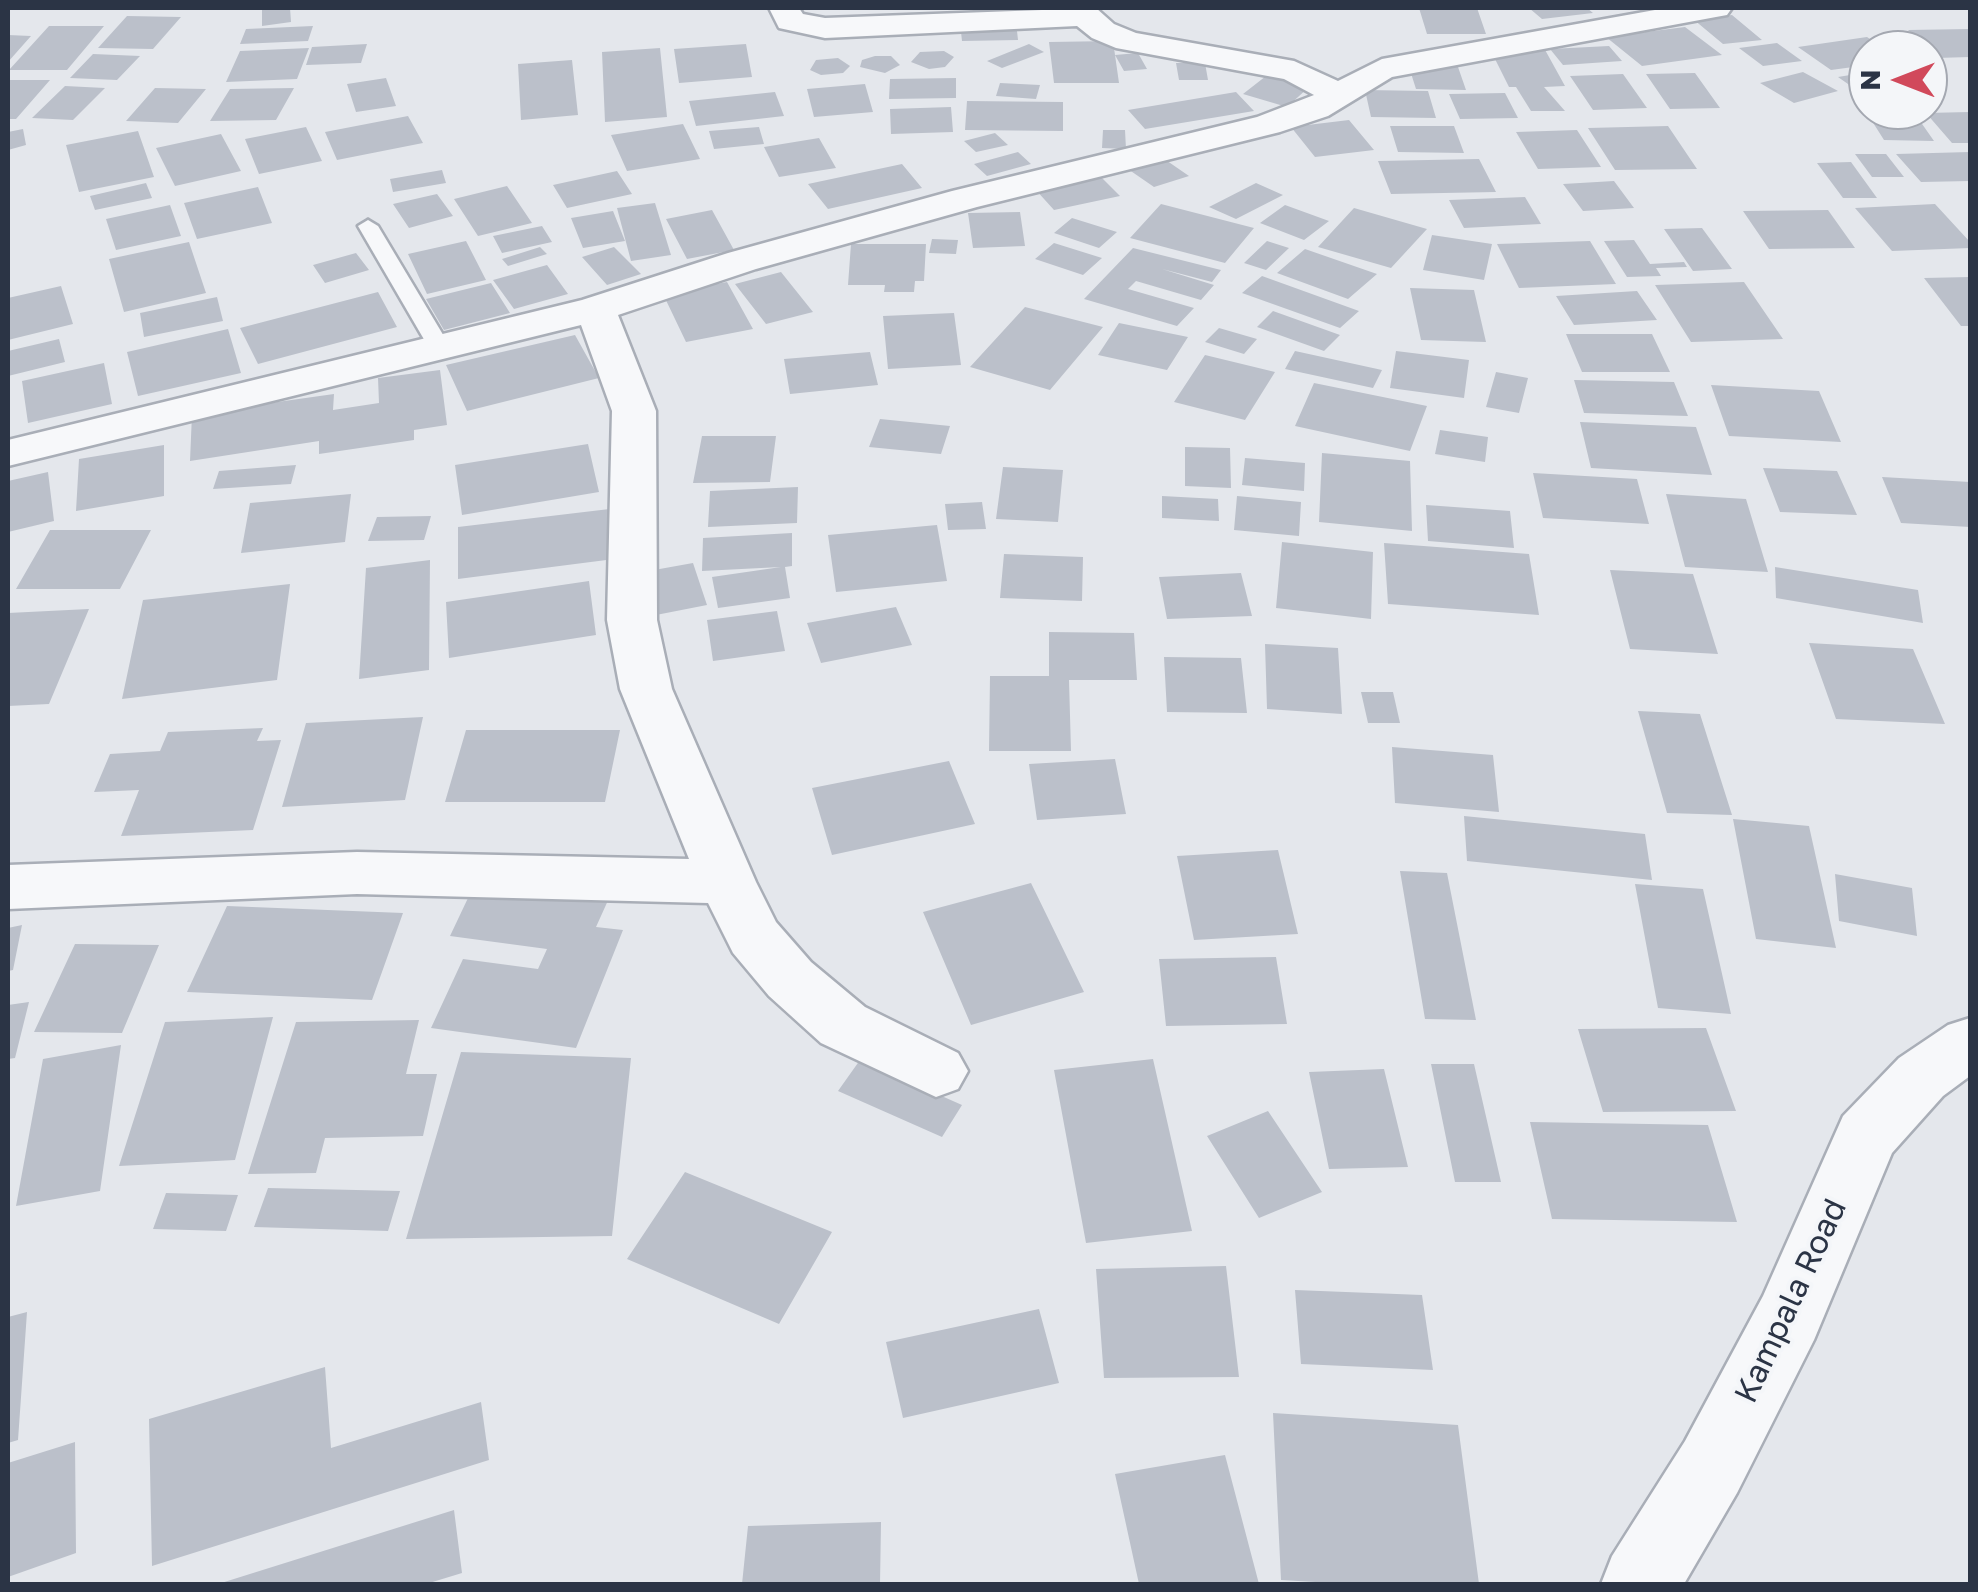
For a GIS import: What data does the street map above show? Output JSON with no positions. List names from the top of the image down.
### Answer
{
  "streets": {
    "street": ["Kampala Road"]
  },
  "north": "left"
}
